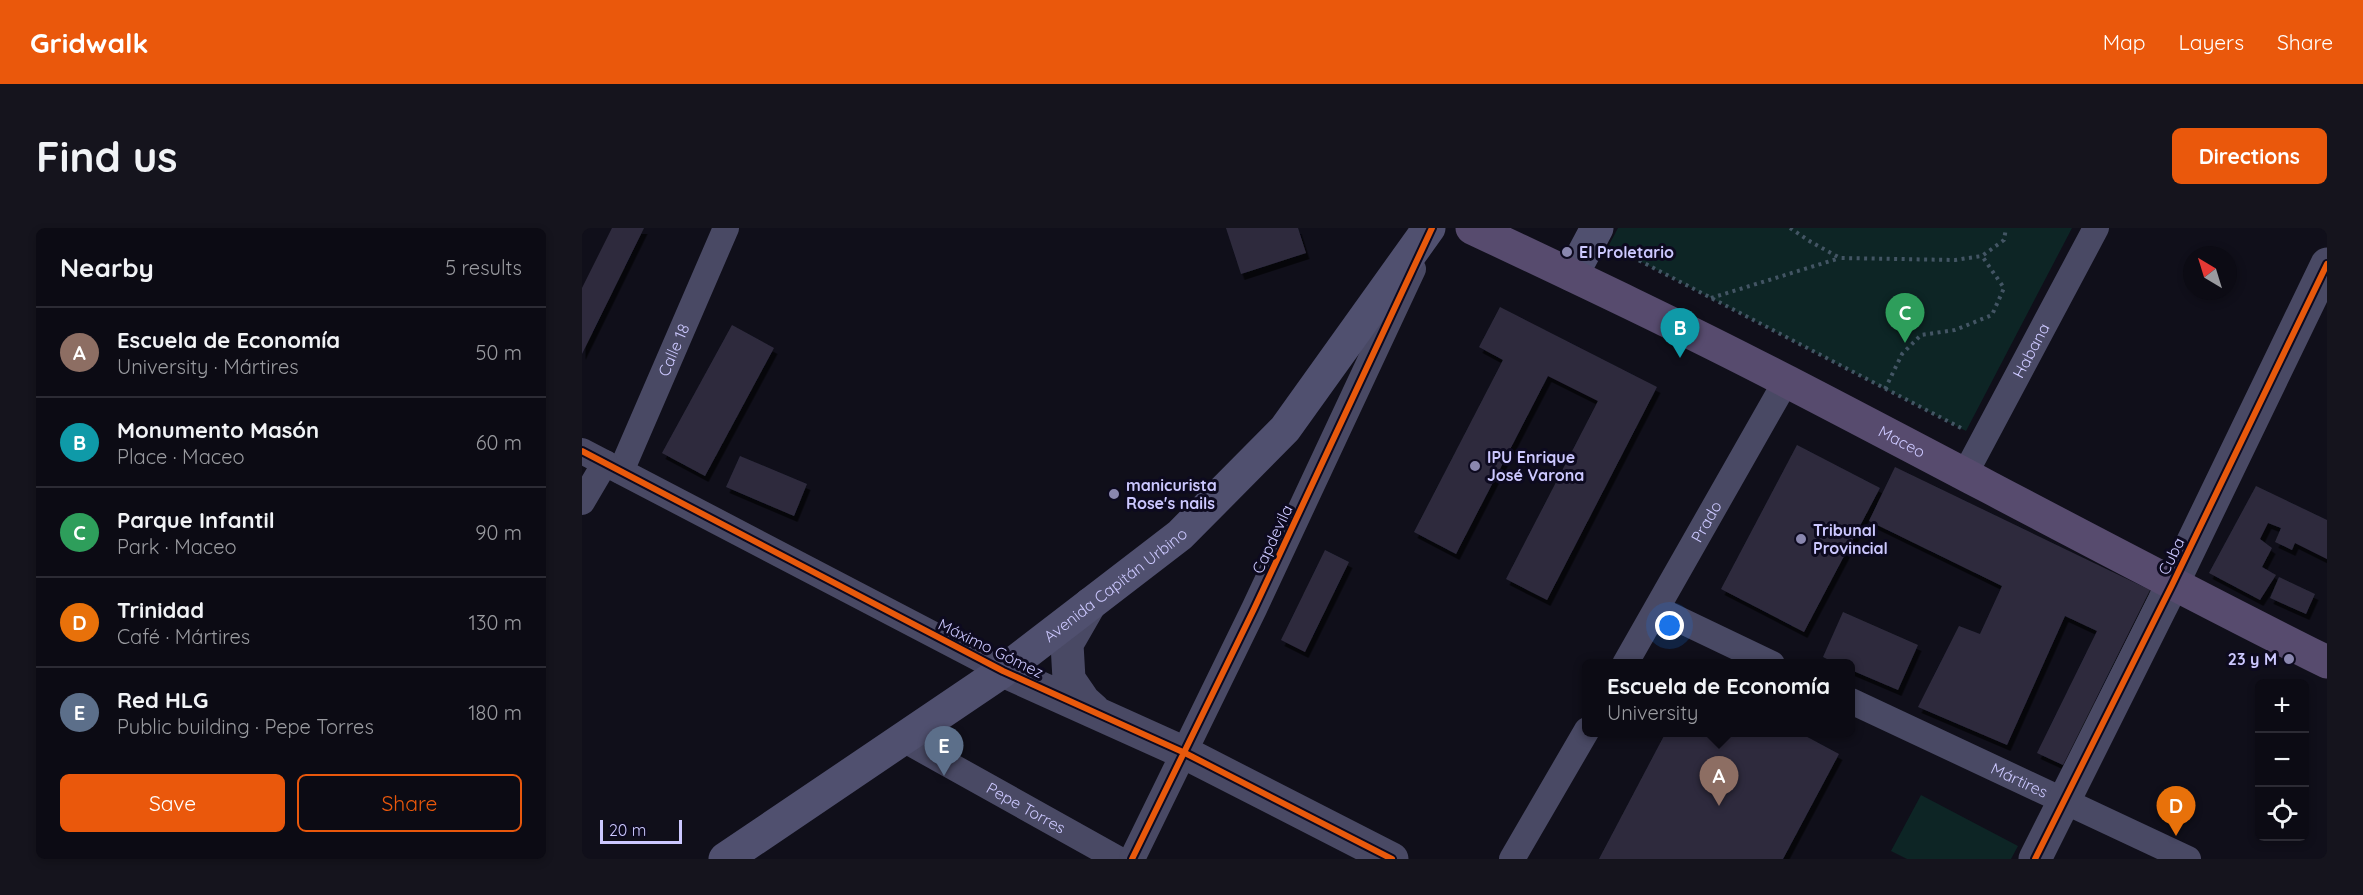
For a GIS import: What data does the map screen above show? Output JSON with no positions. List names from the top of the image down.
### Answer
{
  "streets": {
    "main road": ["Maceo", "Avenida Capitán Urbino"],
    "street": [
      "Calle 18",
      "Habana",
      "Prado",
      "Capdevila",
      "Cuba",
      "Máximo Gómez",
      "Mártires",
      "Pepe Torres"
    ]
  },
  "crossings": [
    ["Calle 18", "Máximo Gómez"],
    ["Habana", "Maceo"],
    ["Maceo", "Prado"],
    ["Maceo", "Cuba"],
    ["Capdevila", "Avenida Capitán Urbino"],
    ["Capdevila", "Máximo Gómez"],
    ["Cuba", "Mártires"],
    ["Avenida Capitán Urbino", "Máximo Gómez"],
    ["Avenida Capitán Urbino", "Pepe Torres"]
  ],
  "places": [
    "El Proletario",
    "IPU Enrique José Varona",
    "manicurista Rose's nails",
    "Tribunal Provincial",
    "23 y M"
  ],
  "scale_bar": "20 m",
  "north": "top left",
  "page": {
    "header": "Gridwalk",
    "nav": ["Map", "Layers", "Share"],
    "buttons": [
      "Directions",
      ["Save", "Share"]
    ],
    "title": "Find us",
    "heading": ["Nearby", "5 results"],
    "pins": [
      "C",
      "B",
      "E",
      "A",
      "D"
    ],
    "list": [
      {
        "mark": "A",
        "name": "Escuela de Economía",
        "note": "University · Mártires",
        "value": "50 m"
      },
      {
        "mark": "B",
        "name": "Monumento Masón",
        "note": "Place · Maceo",
        "value": "60 m"
      },
      {
        "mark": "C",
        "name": "Parque Infantil",
        "note": "Park · Maceo",
        "value": "90 m"
      },
      {
        "mark": "D",
        "name": "Trinidad",
        "note": "Café · Mártires",
        "value": "130 m"
      },
      {
        "mark": "E",
        "name": "Red HLG",
        "note": "Public building · Pepe Torres",
        "value": "180 m"
      }
    ],
    "popup": ["Escuela de Economía", "University"],
    "map_buttons": ["+", "−"],
    "scale": "20 m"
  }
}
